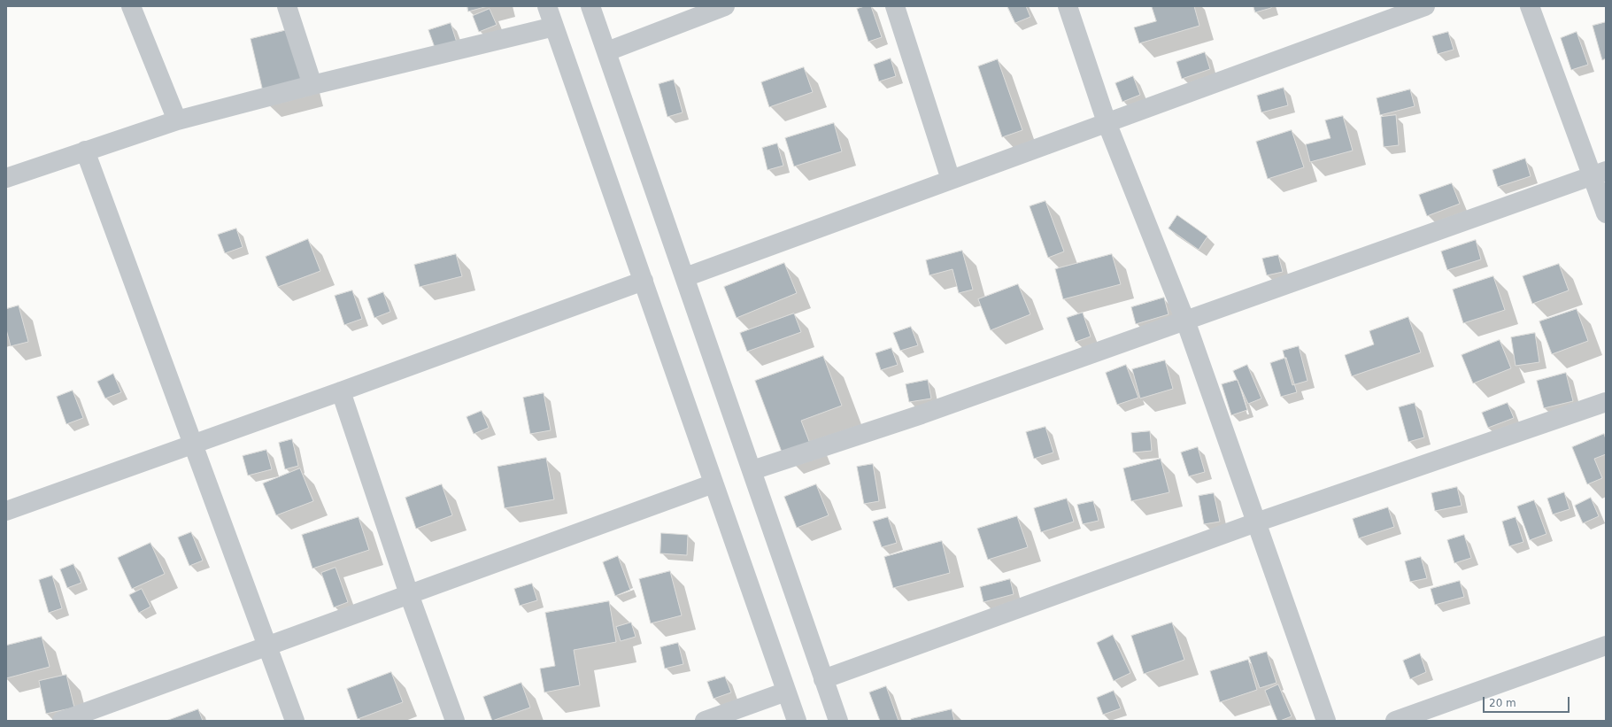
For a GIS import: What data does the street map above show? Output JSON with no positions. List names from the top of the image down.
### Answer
{
  "scale_bar": "20 m"
}
